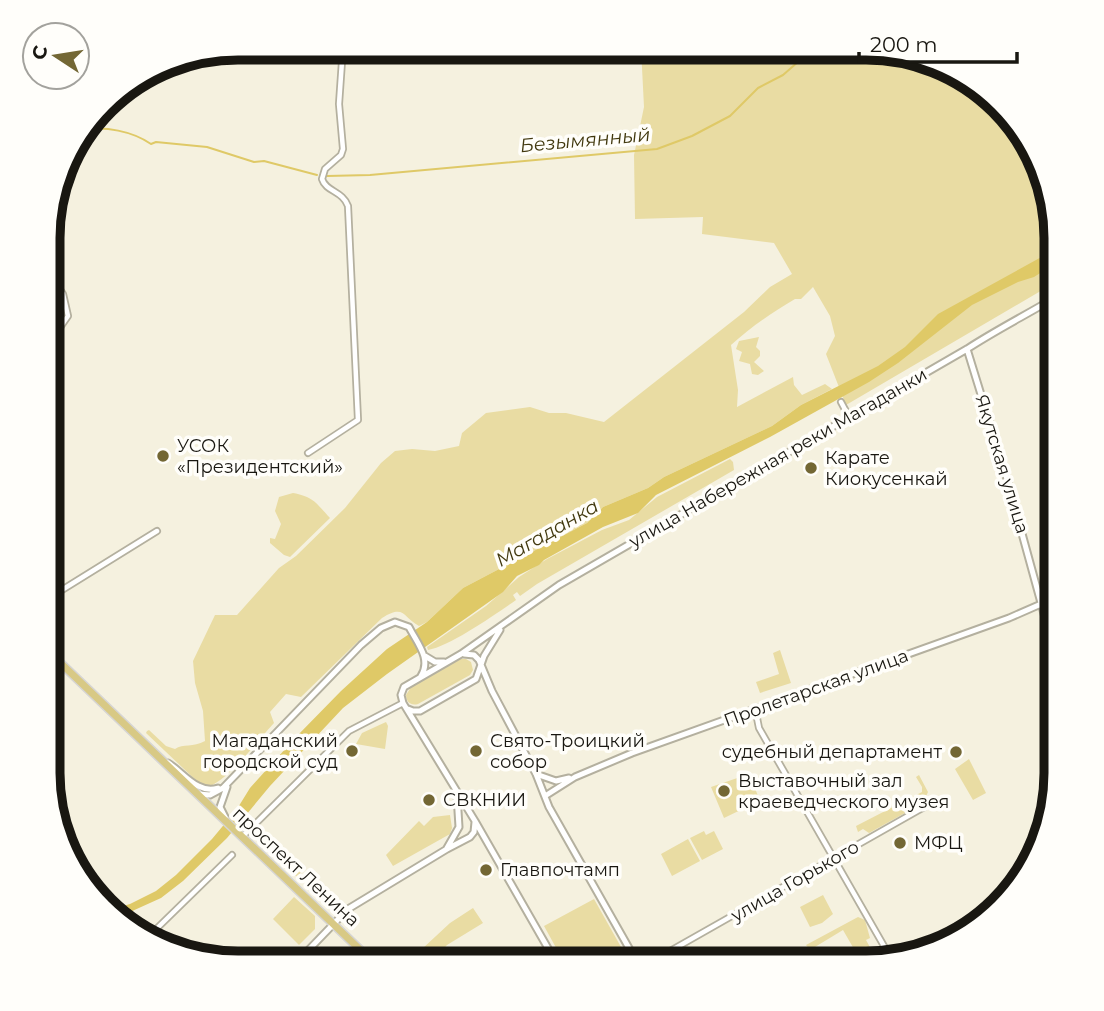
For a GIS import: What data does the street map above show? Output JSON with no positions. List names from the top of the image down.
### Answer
{
  "streets": {
    "main road": ["проспект Ленина"],
    "street": [
      "улица Набережная реки Магаданки",
      "Якутская улица",
      "Пролетарская улица",
      "улица Горького"
    ]
  },
  "crossings": [
    ["улица Набережная реки Магаданки", "Якутская улица"],
    ["Якутская улица", "Пролетарская улица"]
  ],
  "water": ["Безымянный", "Магаданка"],
  "places": [
    "УСОК «Президентский»",
    "Карате Киокусенкай",
    "Магаданский городской суд",
    "Свято-Троицкий собор",
    "судебный департамент",
    "Выставочный зал краеведческого музея",
    "СВКНИИ",
    "МФЦ",
    "Главпочтамп"
  ],
  "scale_bar": "200 m",
  "north": "left"
}
